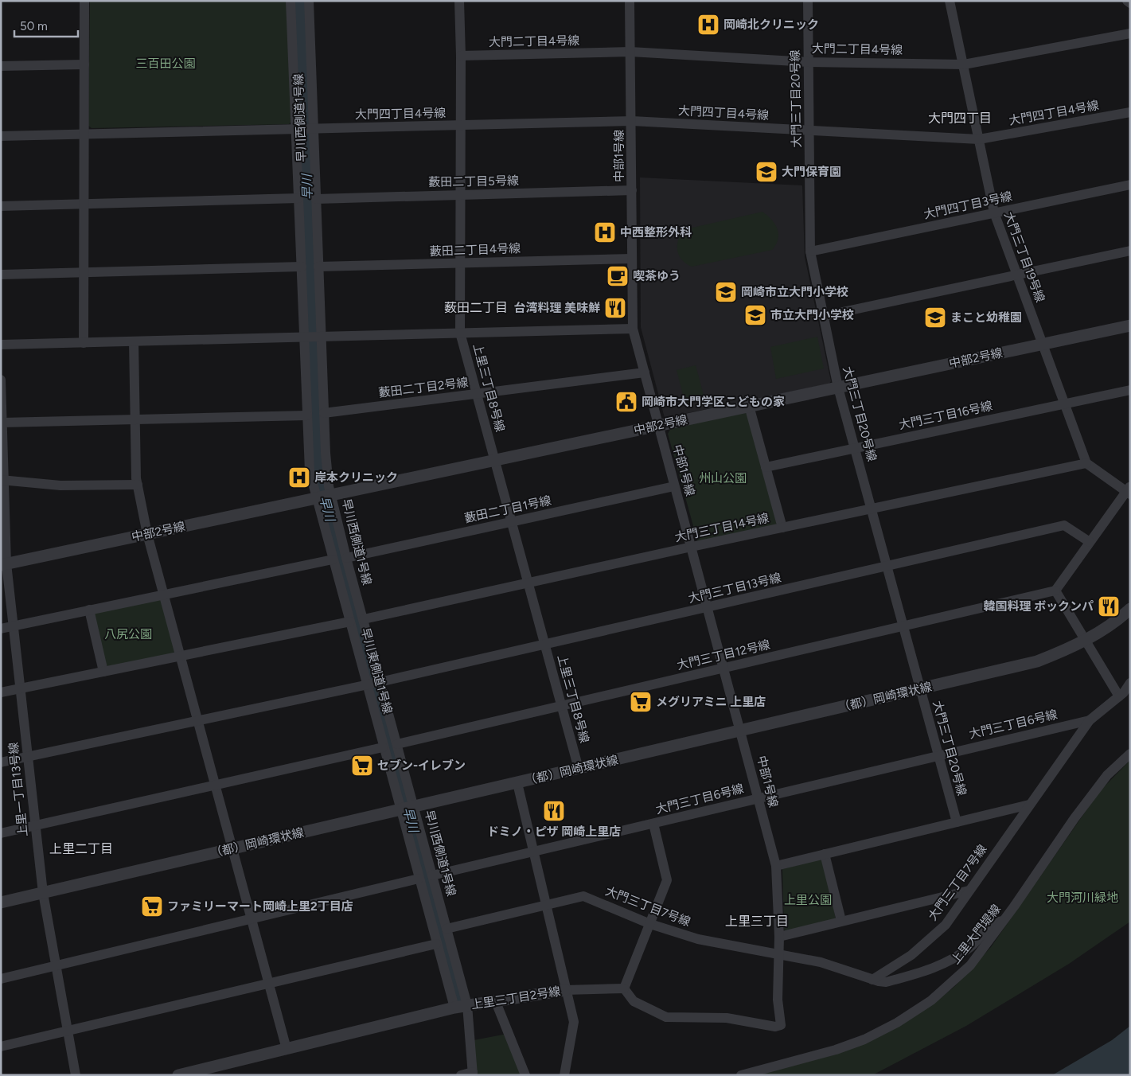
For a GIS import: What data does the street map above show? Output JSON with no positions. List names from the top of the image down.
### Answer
{
  "streets": {
    "street": [
      "大門二丁目4号線",
      "大門三丁目20号線",
      "大門四丁目4号線",
      "早川西側道1号線",
      "中部1号線",
      "藪田二丁目5号線",
      "大門四丁目3号線",
      "藪田二丁目4号線",
      "大門三丁目19号線",
      "中部2号線",
      "藪田二丁目2号線",
      "上里三丁目8号線",
      "大門三丁目16号線",
      "藪田二丁目1号線",
      "大門三丁目14号線",
      "大門三丁目13号線",
      "大門三丁目12号線",
      "早川東側道1号線",
      "（都）岡崎環状線",
      "大門三丁目6号線",
      "上里一丁目13号線",
      "大門三丁目7号線",
      "上里大門堤線",
      "上里三丁目2号線"
    ]
  },
  "crossings": [
    ["大門二丁目4号線", "大門三丁目20号線"],
    ["大門二丁目4号線", "中部1号線"],
    ["大門二丁目4号線", "大門三丁目19号線"],
    ["大門二丁目4号線", "上里三丁目8号線"],
    ["大門三丁目20号線", "大門四丁目4号線"],
    ["大門三丁目20号線", "大門四丁目3号線"],
    ["大門三丁目20号線", "中部2号線"],
    ["大門三丁目20号線", "大門三丁目16号線"],
    ["大門三丁目20号線", "大門三丁目14号線"],
    ["大門三丁目20号線", "大門三丁目13号線"],
    ["大門三丁目20号線", "大門三丁目12号線"],
    ["大門三丁目20号線", "（都）岡崎環状線"],
    ["大門三丁目20号線", "大門三丁目6号線"],
    ["大門四丁目4号線", "早川西側道1号線"],
    ["大門四丁目4号線", "中部1号線"],
    ["大門四丁目4号線", "大門三丁目19号線"],
    ["大門四丁目4号線", "上里三丁目8号線"],
    ["早川西側道1号線", "藪田二丁目5号線"],
    ["早川西側道1号線", "藪田二丁目4号線"],
    ["早川西側道1号線", "中部2号線"],
    ["早川西側道1号線", "藪田二丁目2号線"],
    ["早川西側道1号線", "藪田二丁目1号線"],
    ["早川西側道1号線", "大門三丁目14号線"],
    ["早川西側道1号線", "大門三丁目13号線"],
    ["早川西側道1号線", "大門三丁目12号線"],
    ["早川西側道1号線", "（都）岡崎環状線"],
    ["早川西側道1号線", "大門三丁目6号線"],
    ["早川西側道1号線", "大門三丁目7号線"],
    ["早川西側道1号線", "上里三丁目2号線"],
    ["中部1号線", "藪田二丁目5号線"],
    ["中部1号線", "藪田二丁目4号線"],
    ["中部1号線", "中部2号線"],
    ["中部1号線", "藪田二丁目2号線"],
    ["中部1号線", "藪田二丁目1号線"],
    ["中部1号線", "大門三丁目14号線"],
    ["中部1号線", "大門三丁目13号線"],
    ["中部1号線", "大門三丁目12号線"],
    ["中部1号線", "（都）岡崎環状線"],
    ["中部1号線", "大門三丁目6号線"],
    ["中部1号線", "大門三丁目7号線"],
    ["藪田二丁目5号線", "上里三丁目8号線"],
    ["大門四丁目3号線", "大門三丁目19号線"],
    ["藪田二丁目4号線", "上里三丁目8号線"],
    ["大門三丁目19号線", "中部2号線"],
    ["大門三丁目19号線", "大門三丁目16号線"],
    ["大門三丁目19号線", "大門三丁目14号線"],
    ["中部2号線", "上里三丁目8号線"],
    ["中部2号線", "早川東側道1号線"],
    ["中部2号線", "上里一丁目13号線"],
    ["藪田二丁目2号線", "上里三丁目8号線"],
    ["上里三丁目8号線", "藪田二丁目1号線"],
    ["上里三丁目8号線", "大門三丁目14号線"],
    ["上里三丁目8号線", "大門三丁目13号線"],
    ["上里三丁目8号線", "大門三丁目12号線"],
    ["上里三丁目8号線", "（都）岡崎環状線"],
    ["大門三丁目13号線", "早川東側道1号線"],
    ["大門三丁目13号線", "上里一丁目13号線"],
    ["早川東側道1号線", "（都）岡崎環状線"],
    ["早川東側道1号線", "上里三丁目2号線"],
    ["（都）岡崎環状線", "上里一丁目13号線"],
    ["大門三丁目6号線", "大門三丁目7号線"]
  ],
  "districts": [
    "大門四丁目",
    "薮田二丁目",
    "上里二丁目",
    "上里三丁目"
  ],
  "water": ["早川"],
  "parks": [
    "三百田公園",
    "州山公園",
    "八尻公園",
    "大門河川緑地",
    "上里公園"
  ],
  "places": {
    "hospital": ["岡崎北クリニック", "中西整形外科", "岸本クリニック"],
    "school or university": [
      "大門保育園",
      "岡崎市立大門小学校",
      "市立大門小学校",
      "まこと幼稚園"
    ],
    "cafe": ["喫茶ゆう"],
    "restaurant": ["台湾料理 美味鮮", "韓国料理 ボックンパ", "ドミノ・ピザ 岡崎上里店"],
    "public building": ["岡崎市大門学区こどもの家"],
    "supermarket": ["メグリアミニ 上里店", "セブン-イレブン", "ファミリーマート岡崎上里2丁目店"]
  },
  "scale_bar": "50 m"
}
